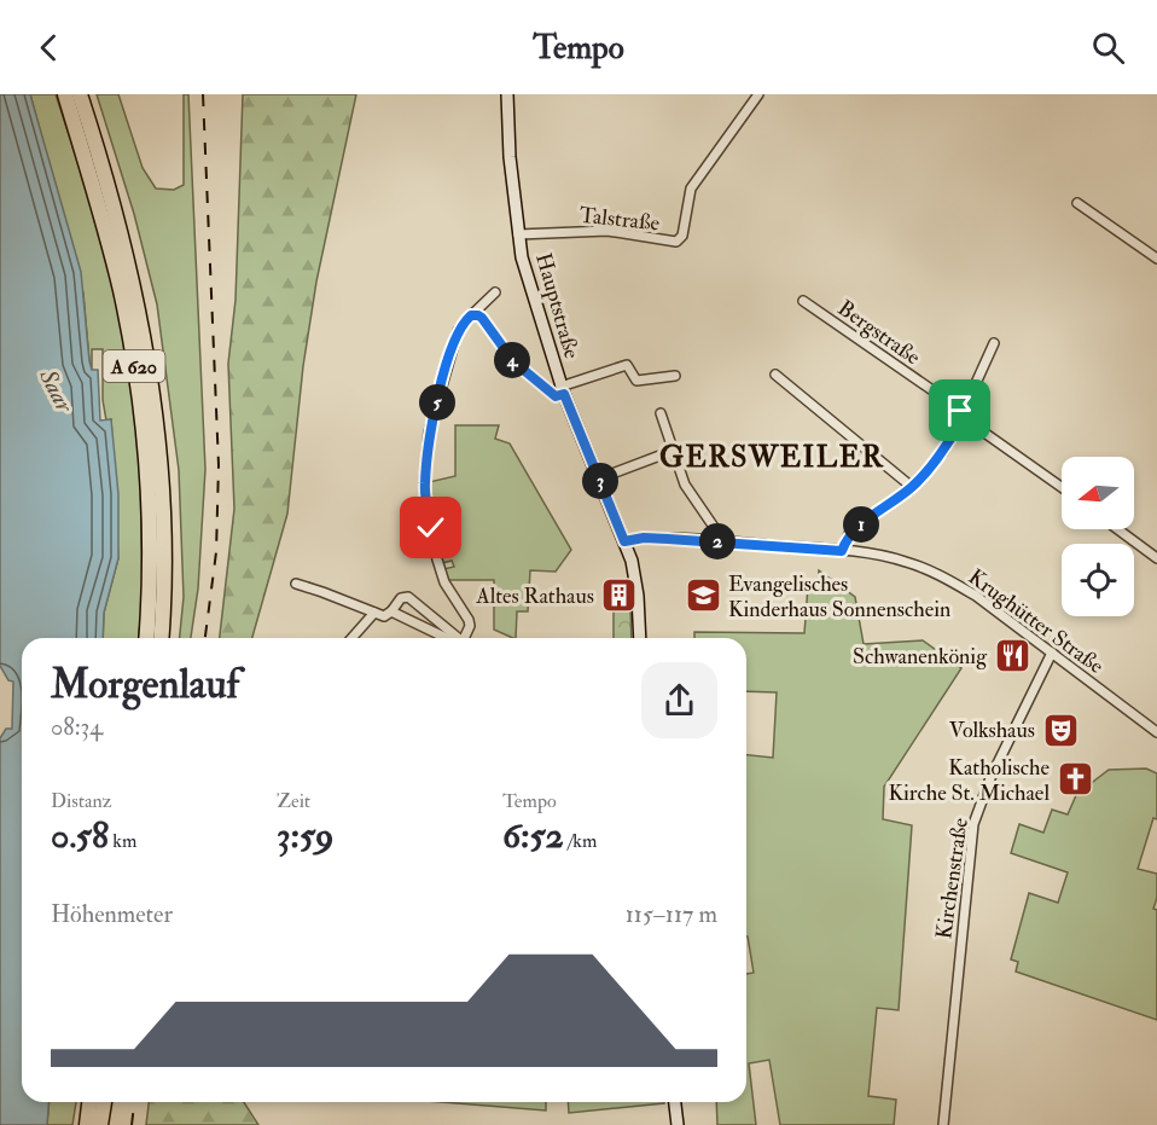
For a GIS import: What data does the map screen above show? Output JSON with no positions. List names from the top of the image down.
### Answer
{
  "streets": {
    "highway": ["A 620"],
    "main road": ["Hauptstraße"],
    "street": [
      "Talstraße",
      "Bergstraße",
      "Krughütter Straße",
      "Kirchenstraße"
    ]
  },
  "crossings": [
    ["Talstraße", "Hauptstraße"],
    ["Hauptstraße", "Krughütter Straße"],
    ["Krughütter Straße", "Kirchenstraße"]
  ],
  "districts": ["GERSWEILER"],
  "water": ["Saar"],
  "places": {
    "building": ["Altes Rathaus"],
    "school or university": ["Evangelisches Kinderhaus Sonnenschein"],
    "restaurant": ["Schwanenkönig"],
    "theatre": ["Volkshaus"],
    "church": ["Katholische Kirche St. Michael"]
  },
  "north": "left",
  "page": {
    "header": "Tempo",
    "pins": [
      "4",
      "5",
      "3",
      "1",
      "2"
    ],
    "heading": ["Morgenlauf", "08:34"],
    "stats": [
      ["Distanz", "0.58 km"],
      ["Zeit", "3:59"],
      ["Tempo", "6:52 /km"]
    ],
    "chart": ["Höhenmeter", "115–117 m"]
  }
}
